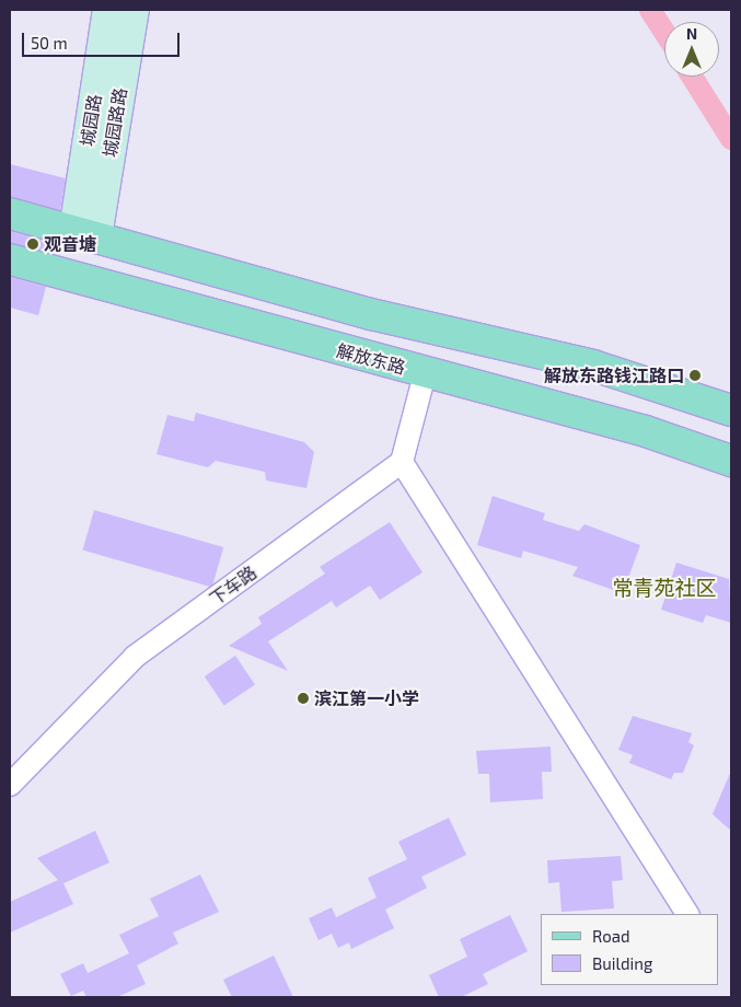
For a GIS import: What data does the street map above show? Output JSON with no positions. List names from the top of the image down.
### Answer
{
  "streets": {
    "main road": ["解放东路"],
    "street": ["城园路", "城园路路", "下车路"]
  },
  "crossings": [
    ["城园路", "城园路路"]
  ],
  "districts": ["常青苑社区"],
  "places": ["观音塘", "解放东路钱江路口", "滨江第一小学"],
  "legend": ["Road", "Building"],
  "scale_bar": "50 m",
  "north": "top"
}
